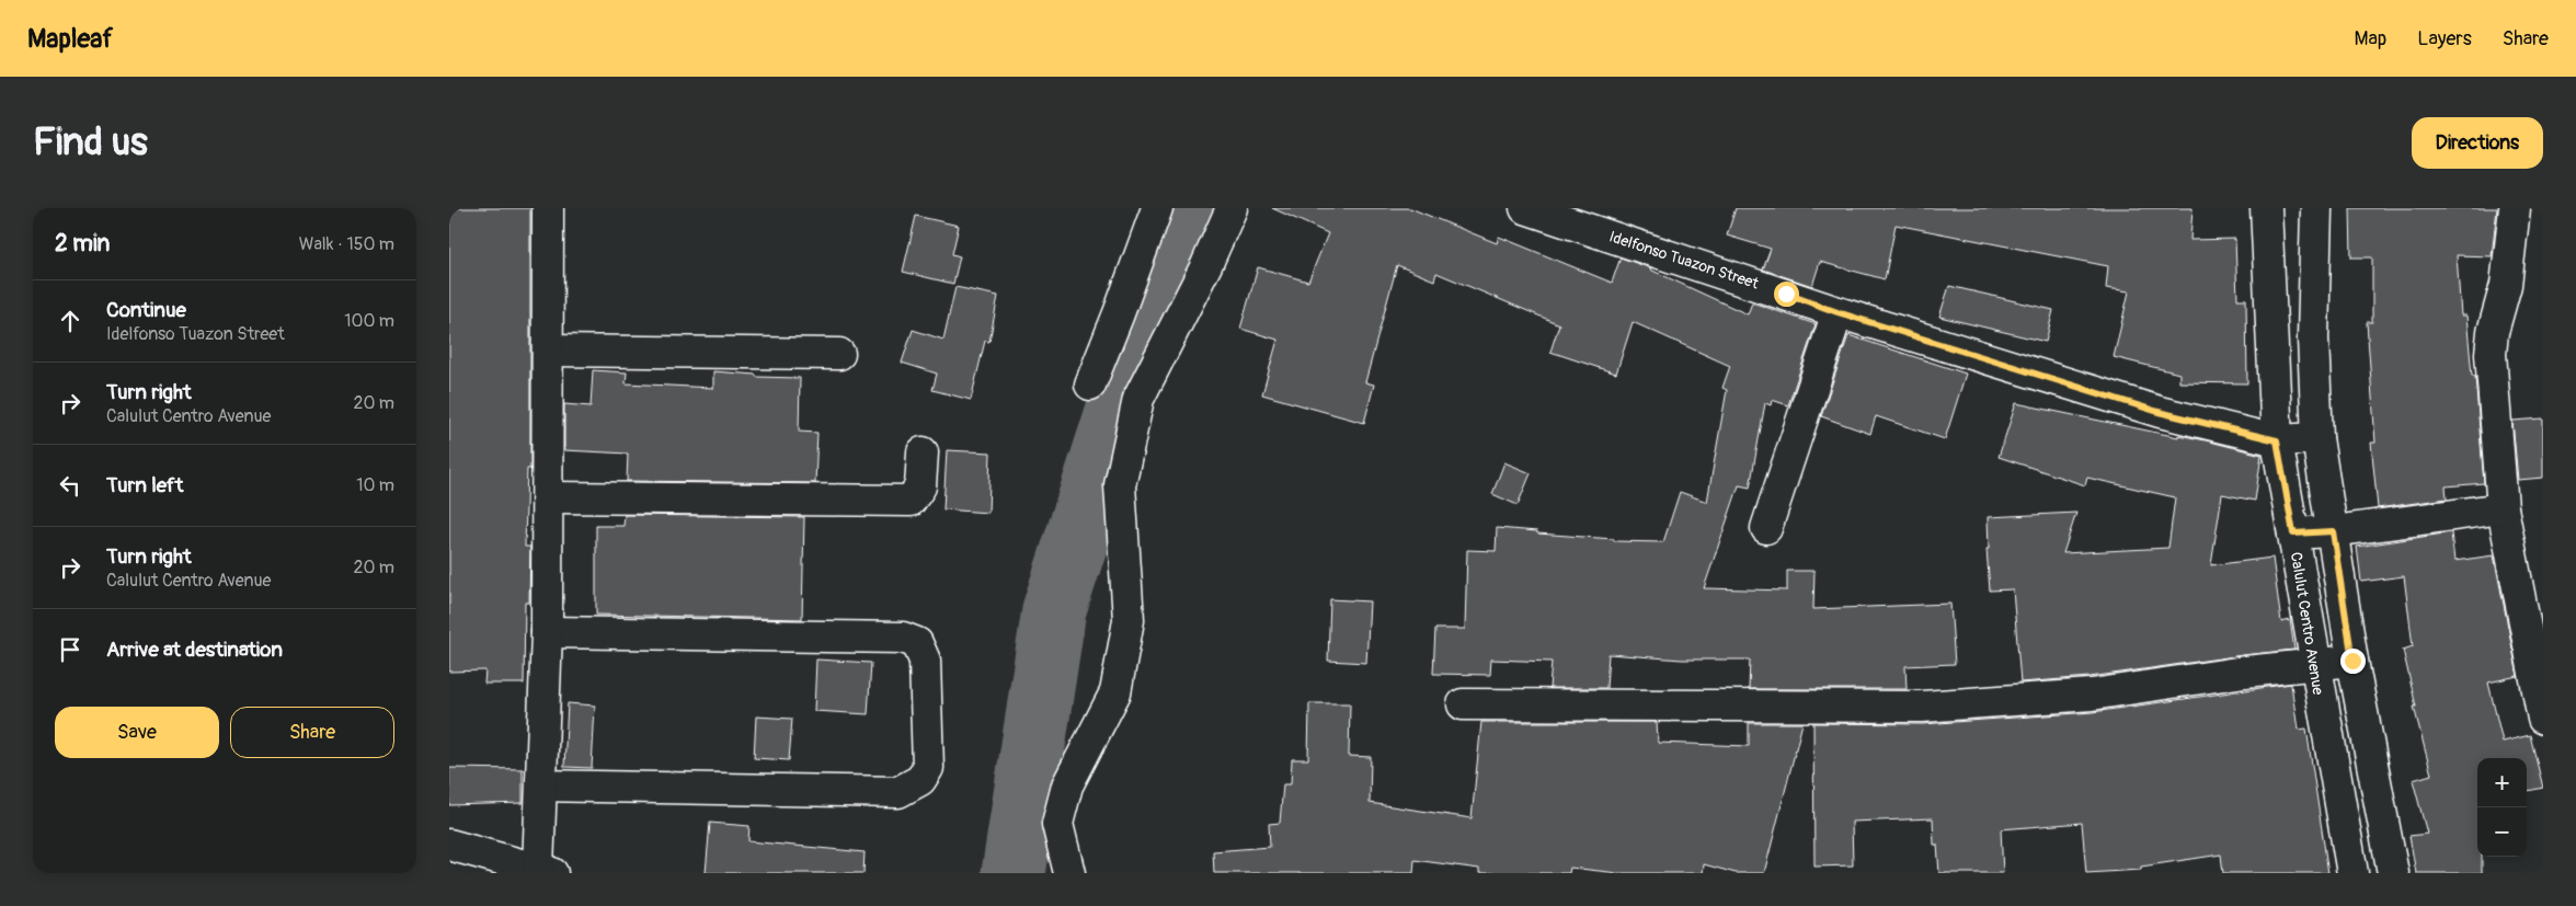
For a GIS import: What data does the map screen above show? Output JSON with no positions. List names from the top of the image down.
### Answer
{
  "streets": {
    "street": ["Idelfonso Tuazon Street", "Calulut Centro Avenue"]
  },
  "crossings": [
    ["Idelfonso Tuazon Street", "Calulut Centro Avenue"]
  ],
  "page": {
    "header": "Mapleaf",
    "nav": ["Map", "Layers", "Share"],
    "buttons": [
      "Directions",
      ["Save", "Share"]
    ],
    "title": "Find us",
    "heading": ["2 min", "Walk · 150 m"],
    "list": [
      ["Continue", "Idelfonso Tuazon Street", "100 m"],
      ["Turn right", "Calulut Centro Avenue", "20 m"],
      ["Turn left", "10 m"],
      ["Turn right", "Calulut Centro Avenue", "20 m"],
      "Arrive at destination"
    ],
    "map_buttons": ["+", "−"]
  }
}
